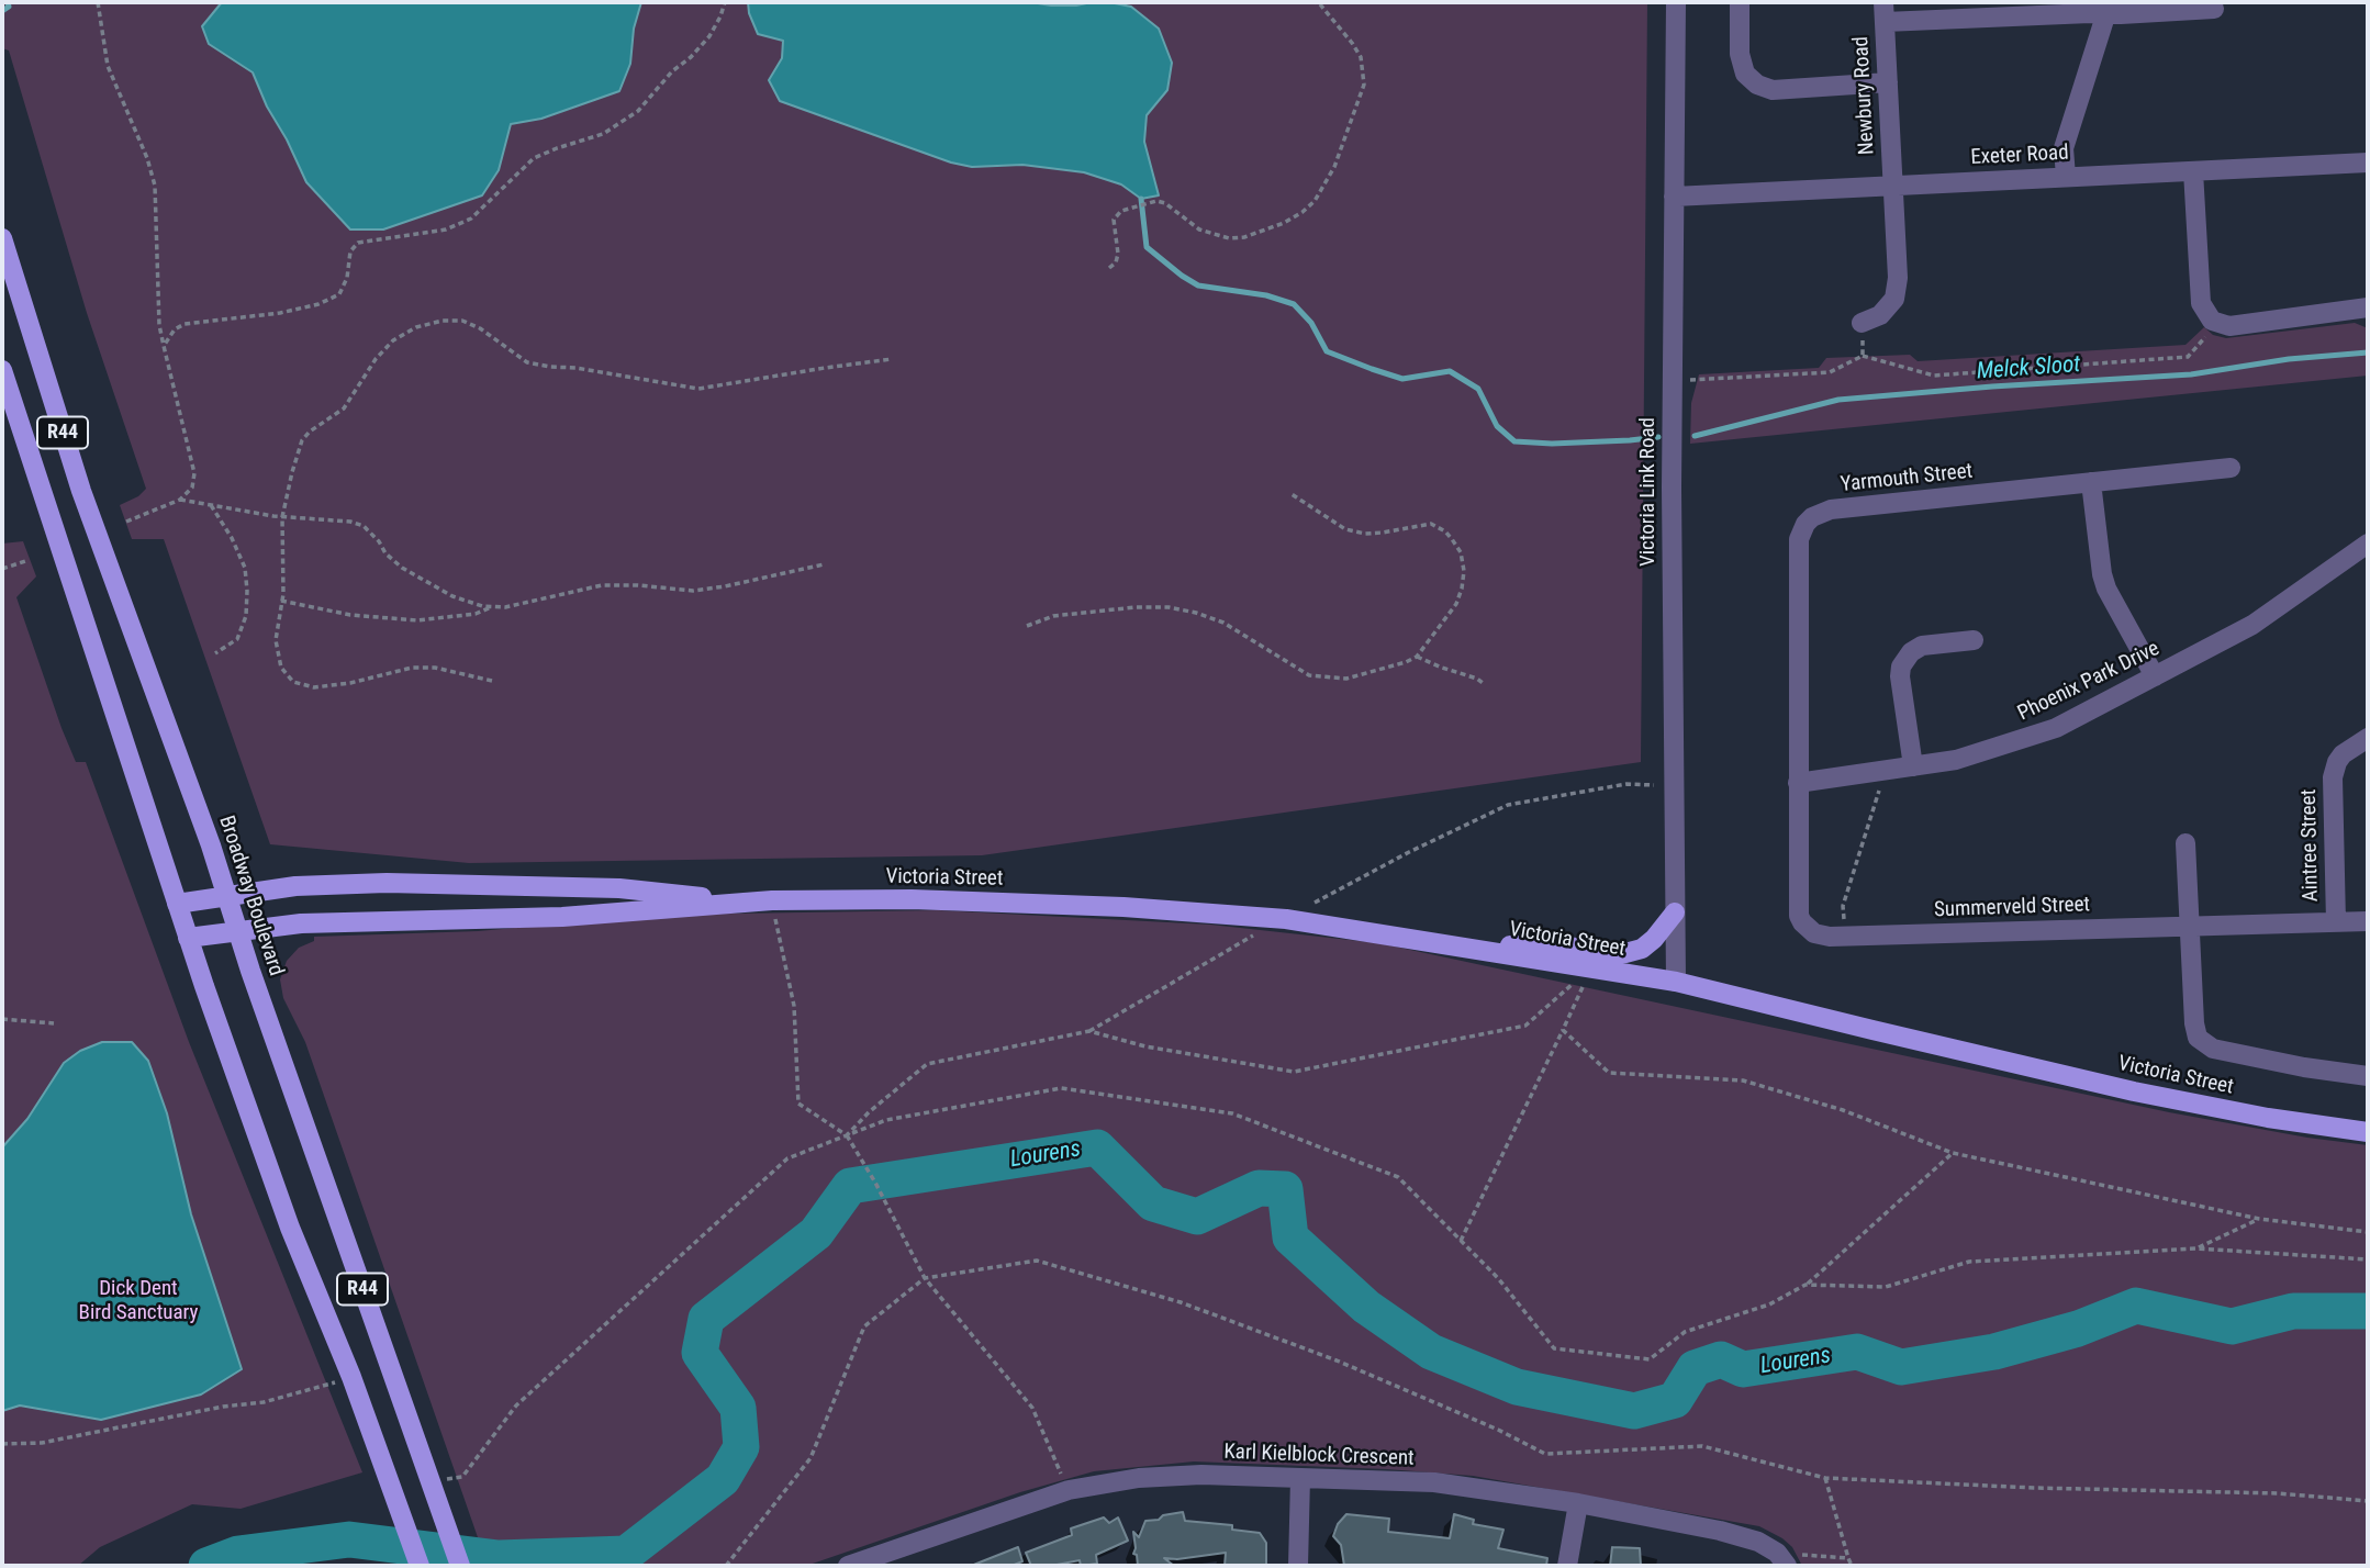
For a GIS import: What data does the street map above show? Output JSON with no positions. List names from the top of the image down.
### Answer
{
  "streets": {
    "main road": ["R44", "Victoria Street", "Broadway Boulevard"],
    "street": [
      "Newbury Road",
      "Exeter Road",
      "Yarmouth Street",
      "Victoria Link Road",
      "Phoenix Park Drive",
      "Aintree Street",
      "Summerveld Street",
      "Karl Kielblock Crescent"
    ]
  },
  "crossings": [
    ["Newbury Road", "Exeter Road"],
    ["Exeter Road", "Victoria Link Road"],
    ["R44", "Victoria Street"],
    ["Yarmouth Street", "Phoenix Park Drive"],
    ["Yarmouth Street", "Summerveld Street"],
    ["Victoria Link Road", "Victoria Street"],
    ["Phoenix Park Drive", "Summerveld Street"],
    ["Aintree Street", "Summerveld Street"],
    ["Victoria Street", "Broadway Boulevard"]
  ],
  "water": ["Melck Sloot", "Lourens"],
  "parks": ["Dick Dent Bird Sanctuary"]
}
